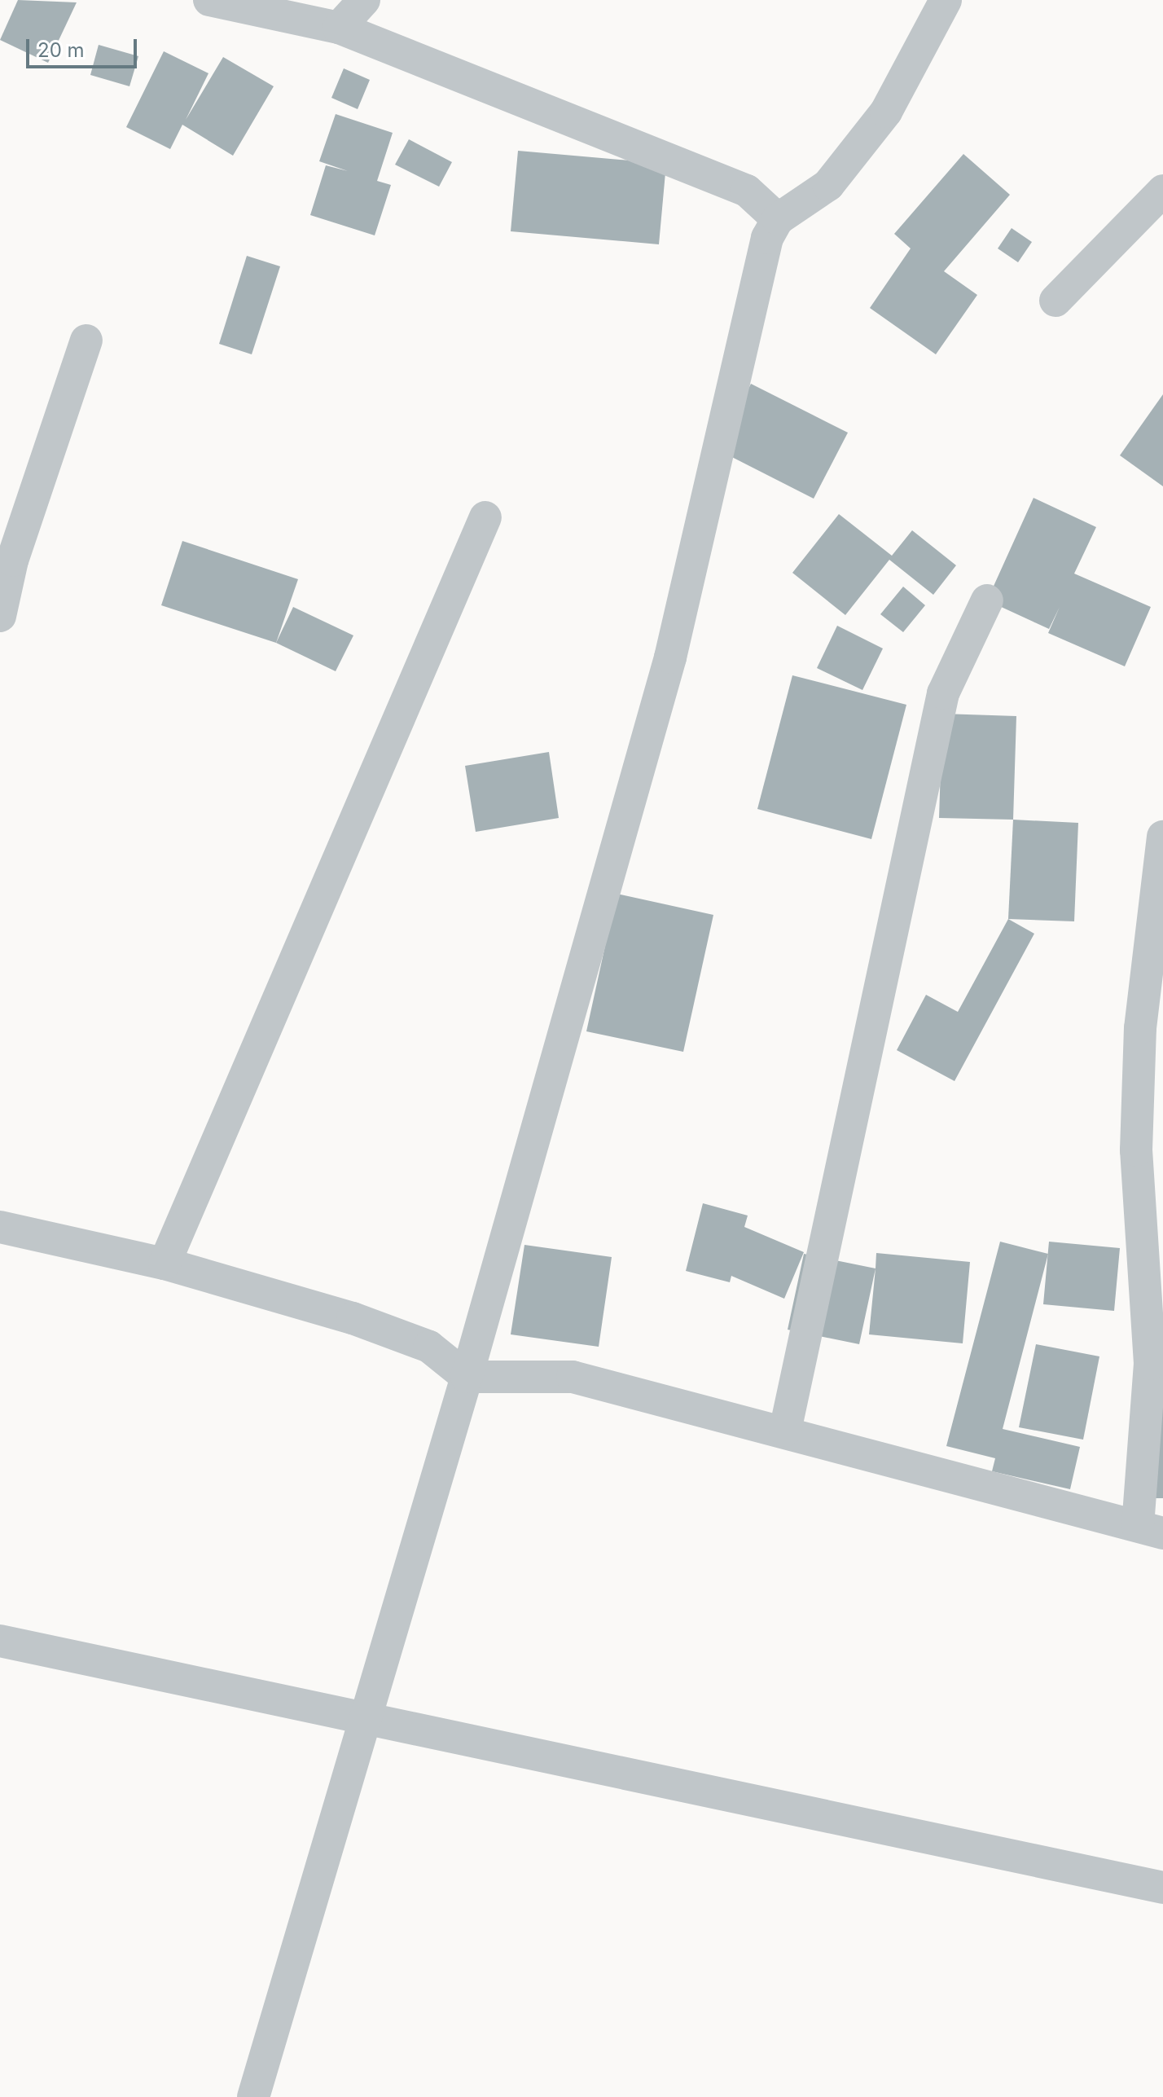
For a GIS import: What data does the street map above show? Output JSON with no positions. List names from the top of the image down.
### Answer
{
  "scale_bar": "20 m"
}
